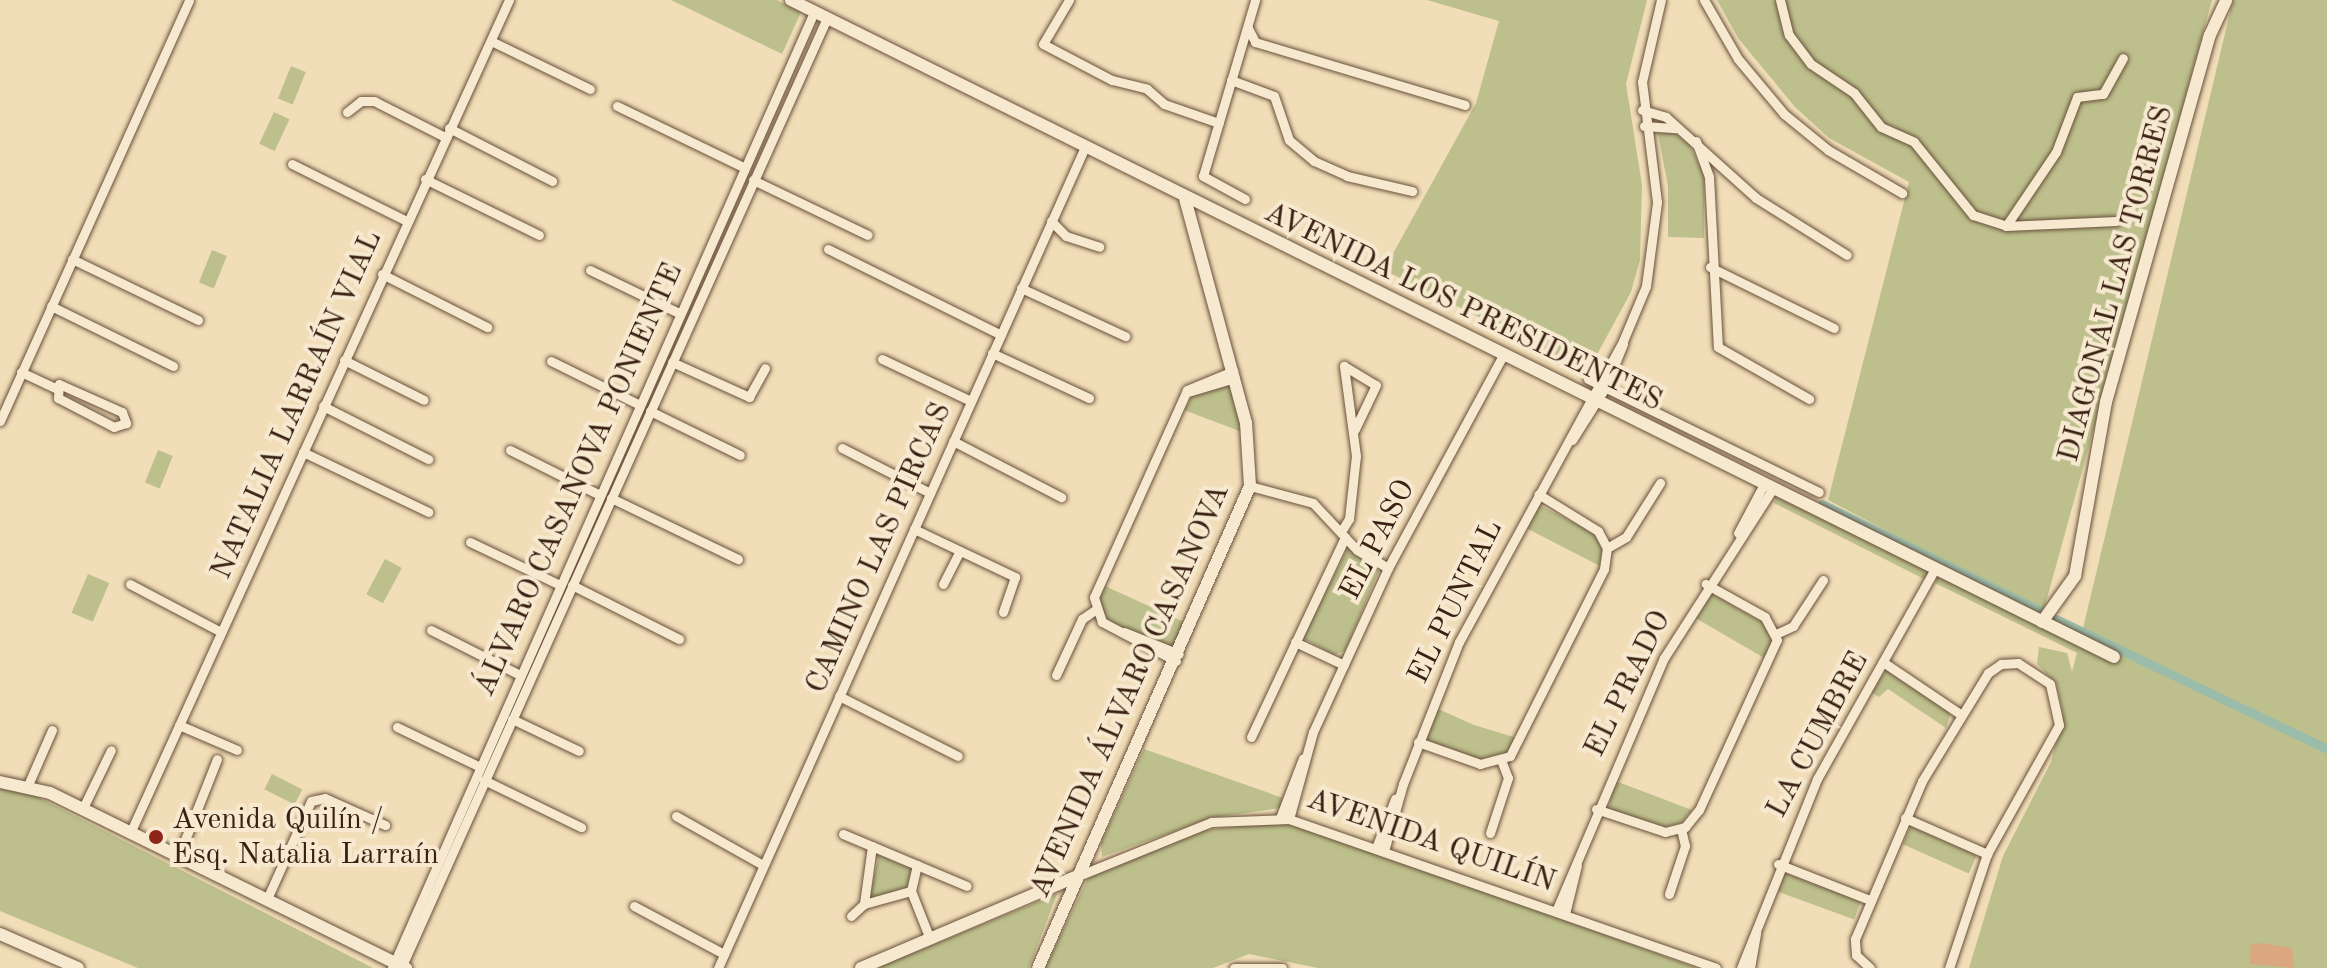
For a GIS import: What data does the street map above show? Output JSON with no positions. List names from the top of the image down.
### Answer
{
  "streets": {
    "street": [
      "DIAGONAL LAS TORRES",
      "AVENIDA LOS PRESIDENTES",
      "NATALIA LARRAÍN VIAL",
      "ÁLVARO CASANOVA PONIENTE",
      "EL PASO",
      "CAMINO LAS PIRCAS",
      "EL PUNTAL",
      "EL PRADO",
      "AVENIDA ÁLVARO CASANOVA",
      "LA CUMBRE",
      "AVENIDA QUILÍN"
    ]
  },
  "crossings": [
    ["DIAGONAL LAS TORRES", "AVENIDA LOS PRESIDENTES"],
    ["AVENIDA LOS PRESIDENTES", "ÁLVARO CASANOVA PONIENTE"],
    ["AVENIDA LOS PRESIDENTES", "EL PASO"],
    ["AVENIDA LOS PRESIDENTES", "CAMINO LAS PIRCAS"],
    ["AVENIDA LOS PRESIDENTES", "EL PUNTAL"],
    ["AVENIDA LOS PRESIDENTES", "EL PRADO"],
    ["AVENIDA LOS PRESIDENTES", "AVENIDA ÁLVARO CASANOVA"],
    ["AVENIDA LOS PRESIDENTES", "LA CUMBRE"],
    ["EL PASO", "AVENIDA QUILÍN"],
    ["EL PUNTAL", "AVENIDA QUILÍN"],
    ["EL PRADO", "AVENIDA QUILÍN"],
    ["AVENIDA ÁLVARO CASANOVA", "AVENIDA QUILÍN"]
  ],
  "places": ["Avenida Quilín / Esq. Natalia Larraín"]
}
